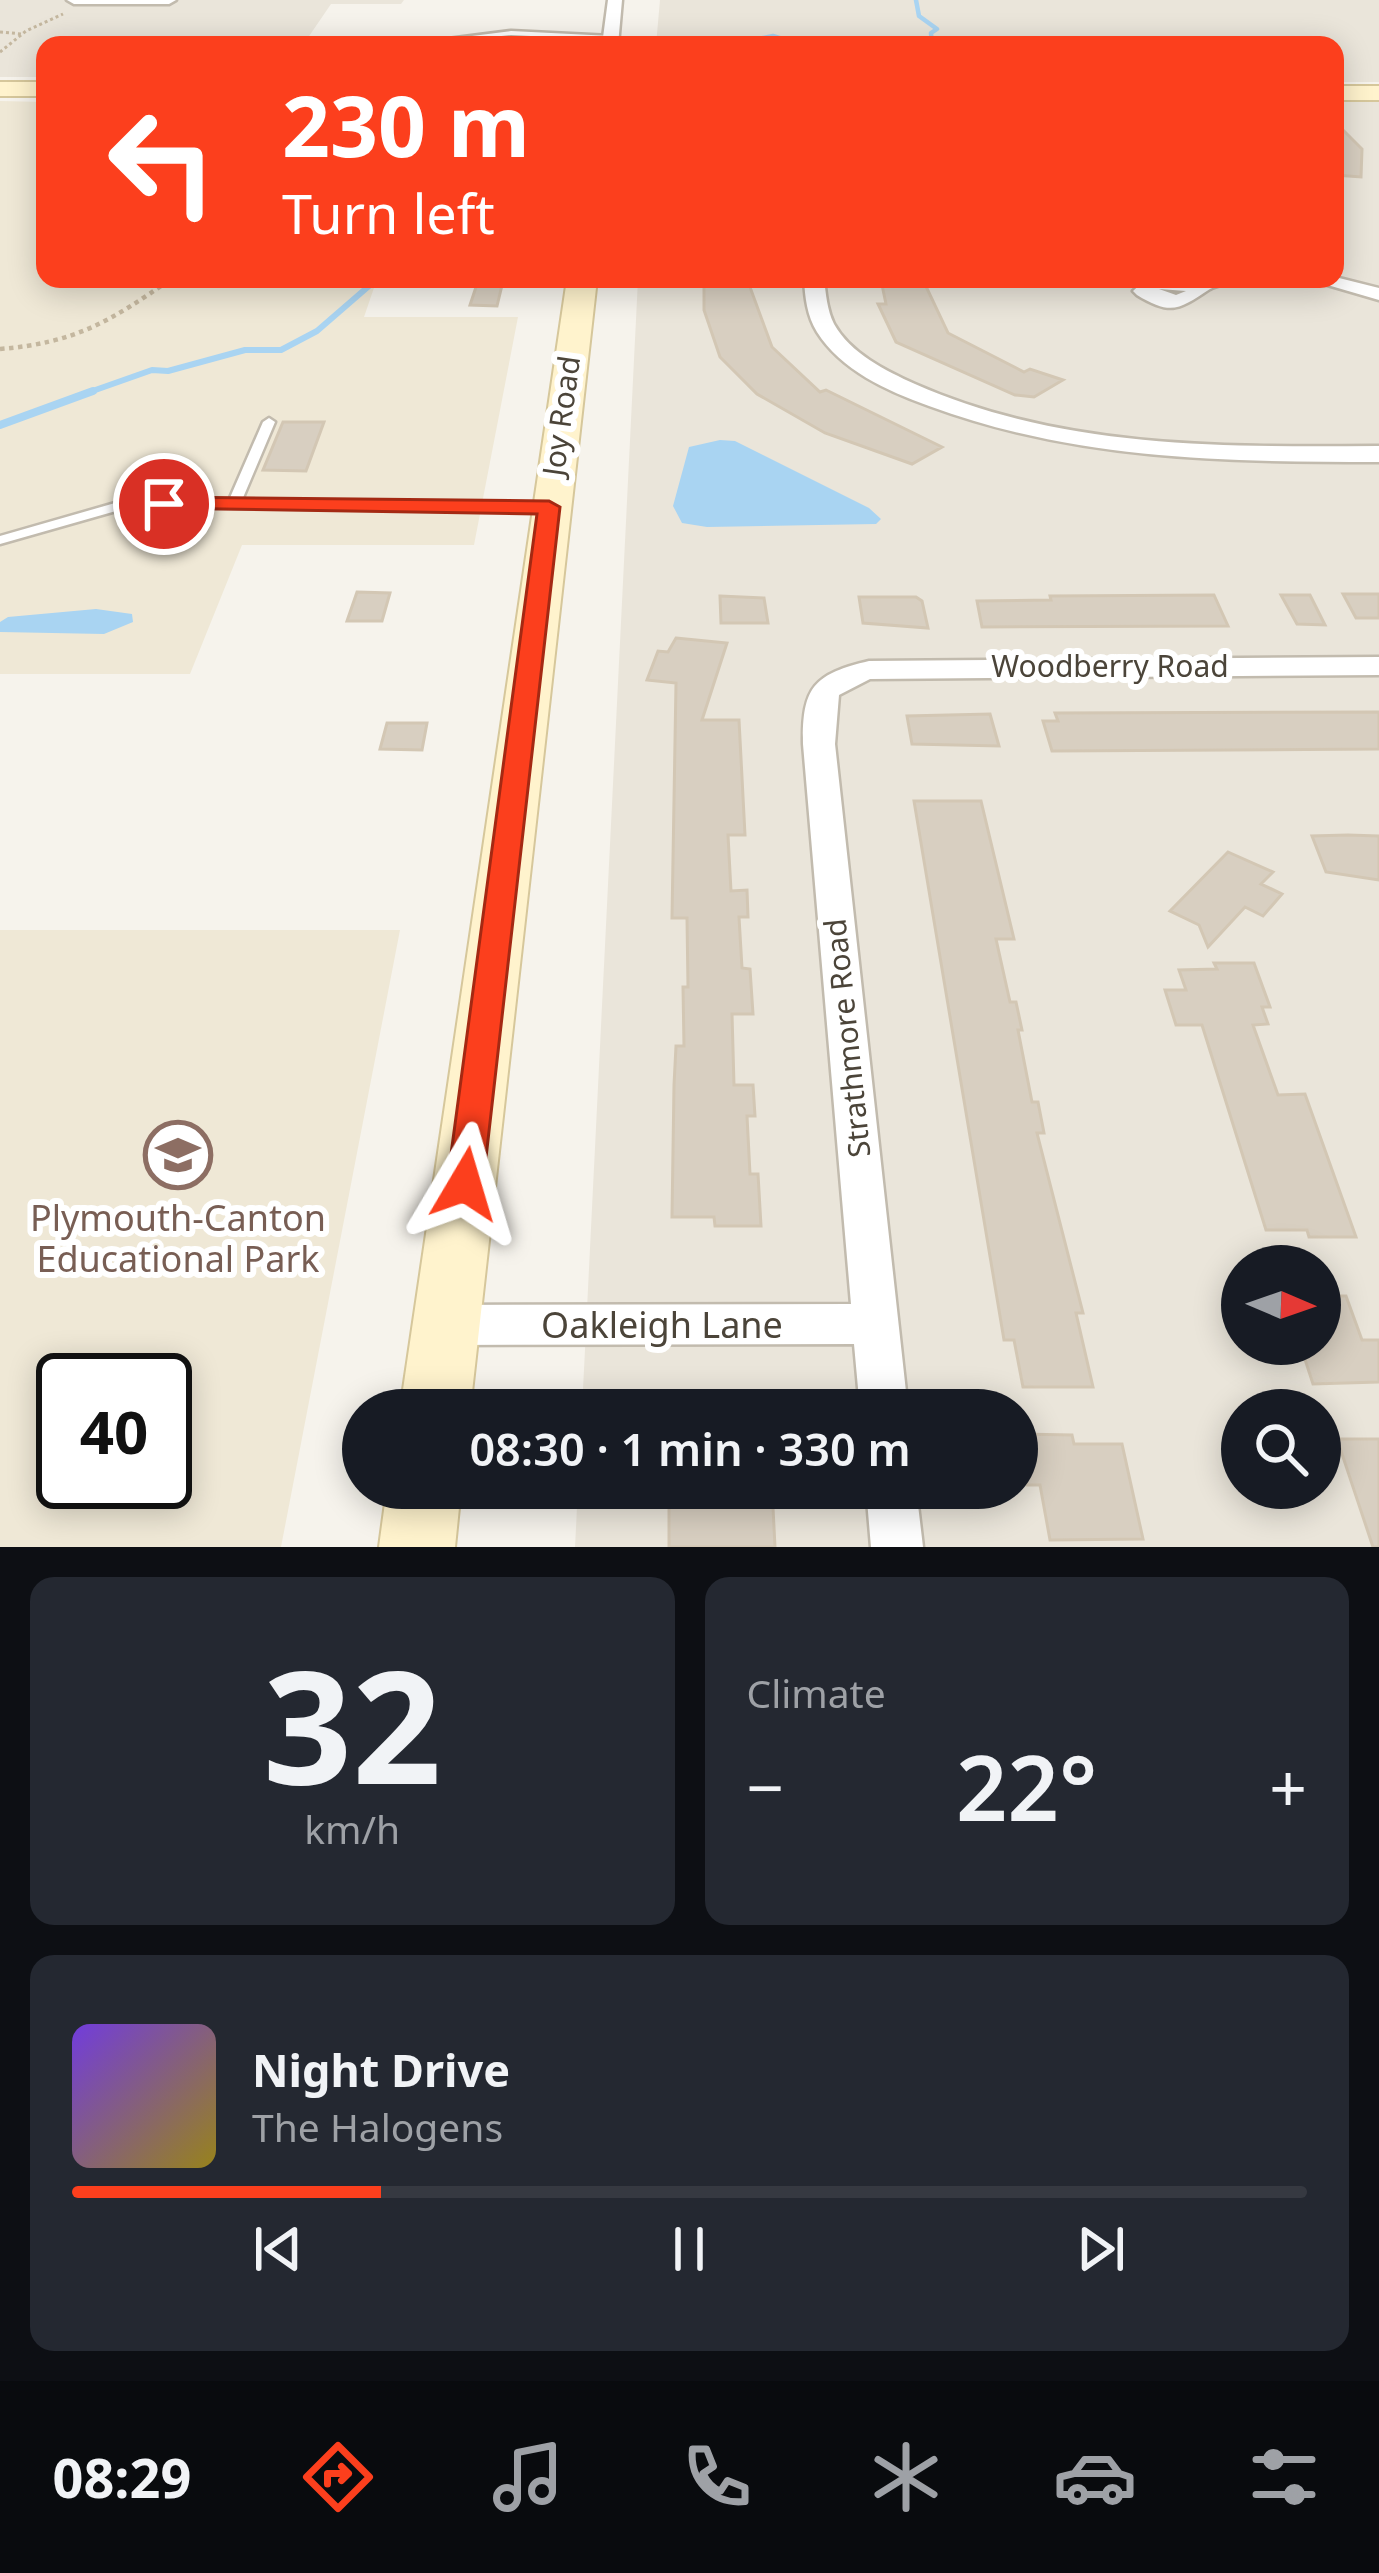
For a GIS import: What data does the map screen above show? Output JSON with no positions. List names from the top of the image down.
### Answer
{
  "streets": {
    "street": [
      "Joy Road",
      "Woodberry Road",
      "Strathmore Road",
      "Oakleigh Lane"
    ]
  },
  "crossings": [
    ["Joy Road", "Oakleigh Lane"],
    ["Woodberry Road", "Strathmore Road"],
    ["Strathmore Road", "Oakleigh Lane"]
  ],
  "places": {
    "school or university": ["Plymouth-Canton Educational Park"]
  },
  "north": "right",
  "page": {
    "turn": ["230 m", "Turn left"],
    "limit": "40",
    "trip": "08:30 · 1 min · 330 m",
    "tile": [
      ["32", "km/h"],
      "Climate"
    ],
    "heat": ["−", "22°", "+"],
    "song": ["Night Drive", "The Halogens"],
    "tabs": "08:29"
  }
}
